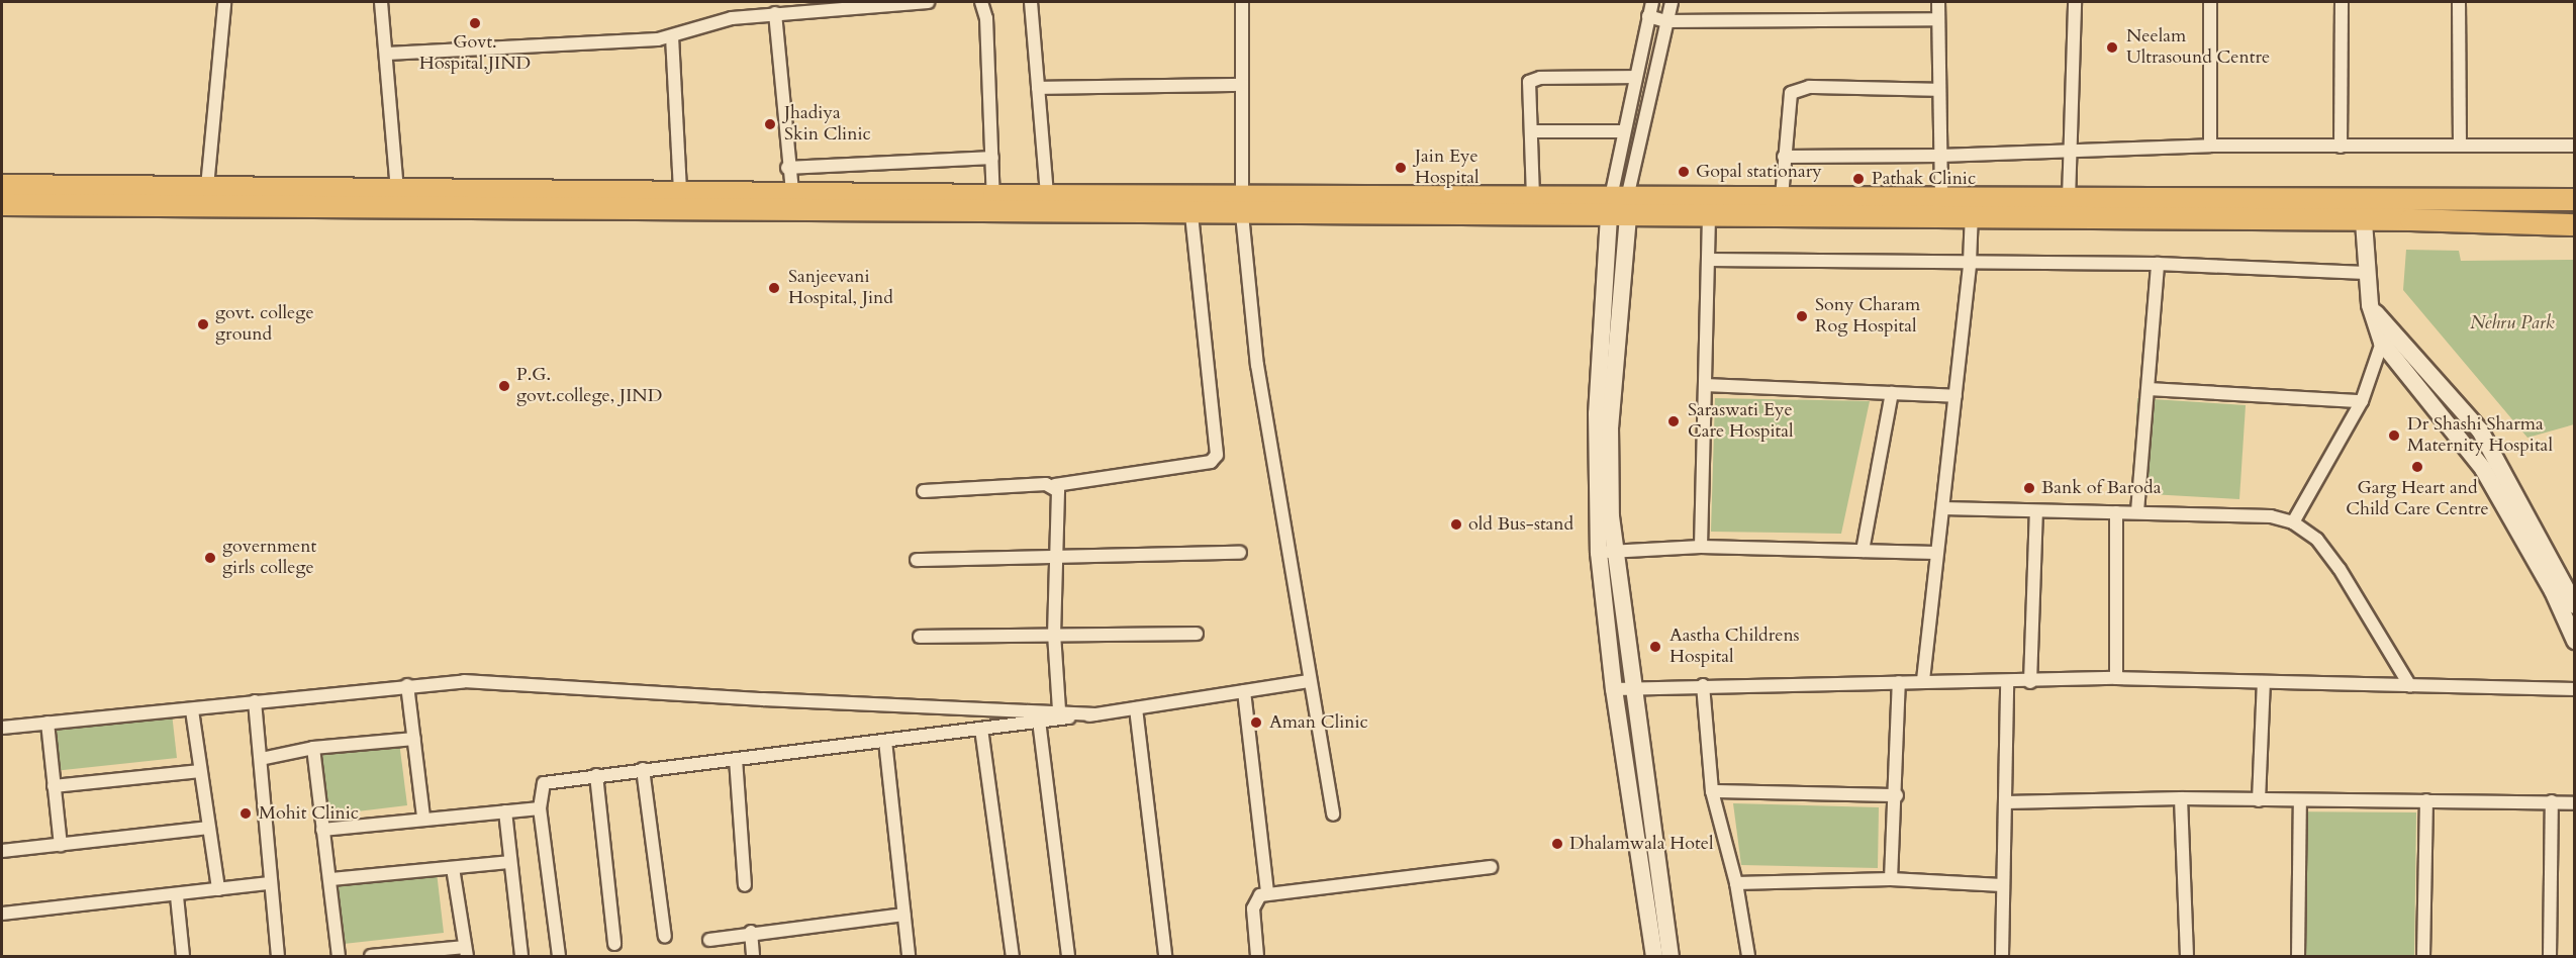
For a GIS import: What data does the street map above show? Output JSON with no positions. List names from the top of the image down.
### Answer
{
  "parks": ["Nehru Park"],
  "places": [
    "Govt. Hospital,JIND",
    "Neelam Ultrasound Centre",
    "Jhadiya Skin Clinic",
    "Jain Eye Hospital",
    "Gopal stationary",
    "Pathak Clinic",
    "Sanjeevani Hospital, Jind",
    "Sony Charam Rog Hospital",
    "govt. college ground",
    "P.G. govt.college, JIND",
    "Saraswati Eye Care Hospital",
    "Dr Shashi Sharma Maternity Hospital",
    "Garg Heart and Child Care Centre",
    "Bank of Baroda",
    "old Bus-stand",
    "government girls college",
    "Aastha Childrens Hospital",
    "Aman Clinic",
    "Mohit Clinic",
    "Dhalamwala Hotel"
  ]
}
